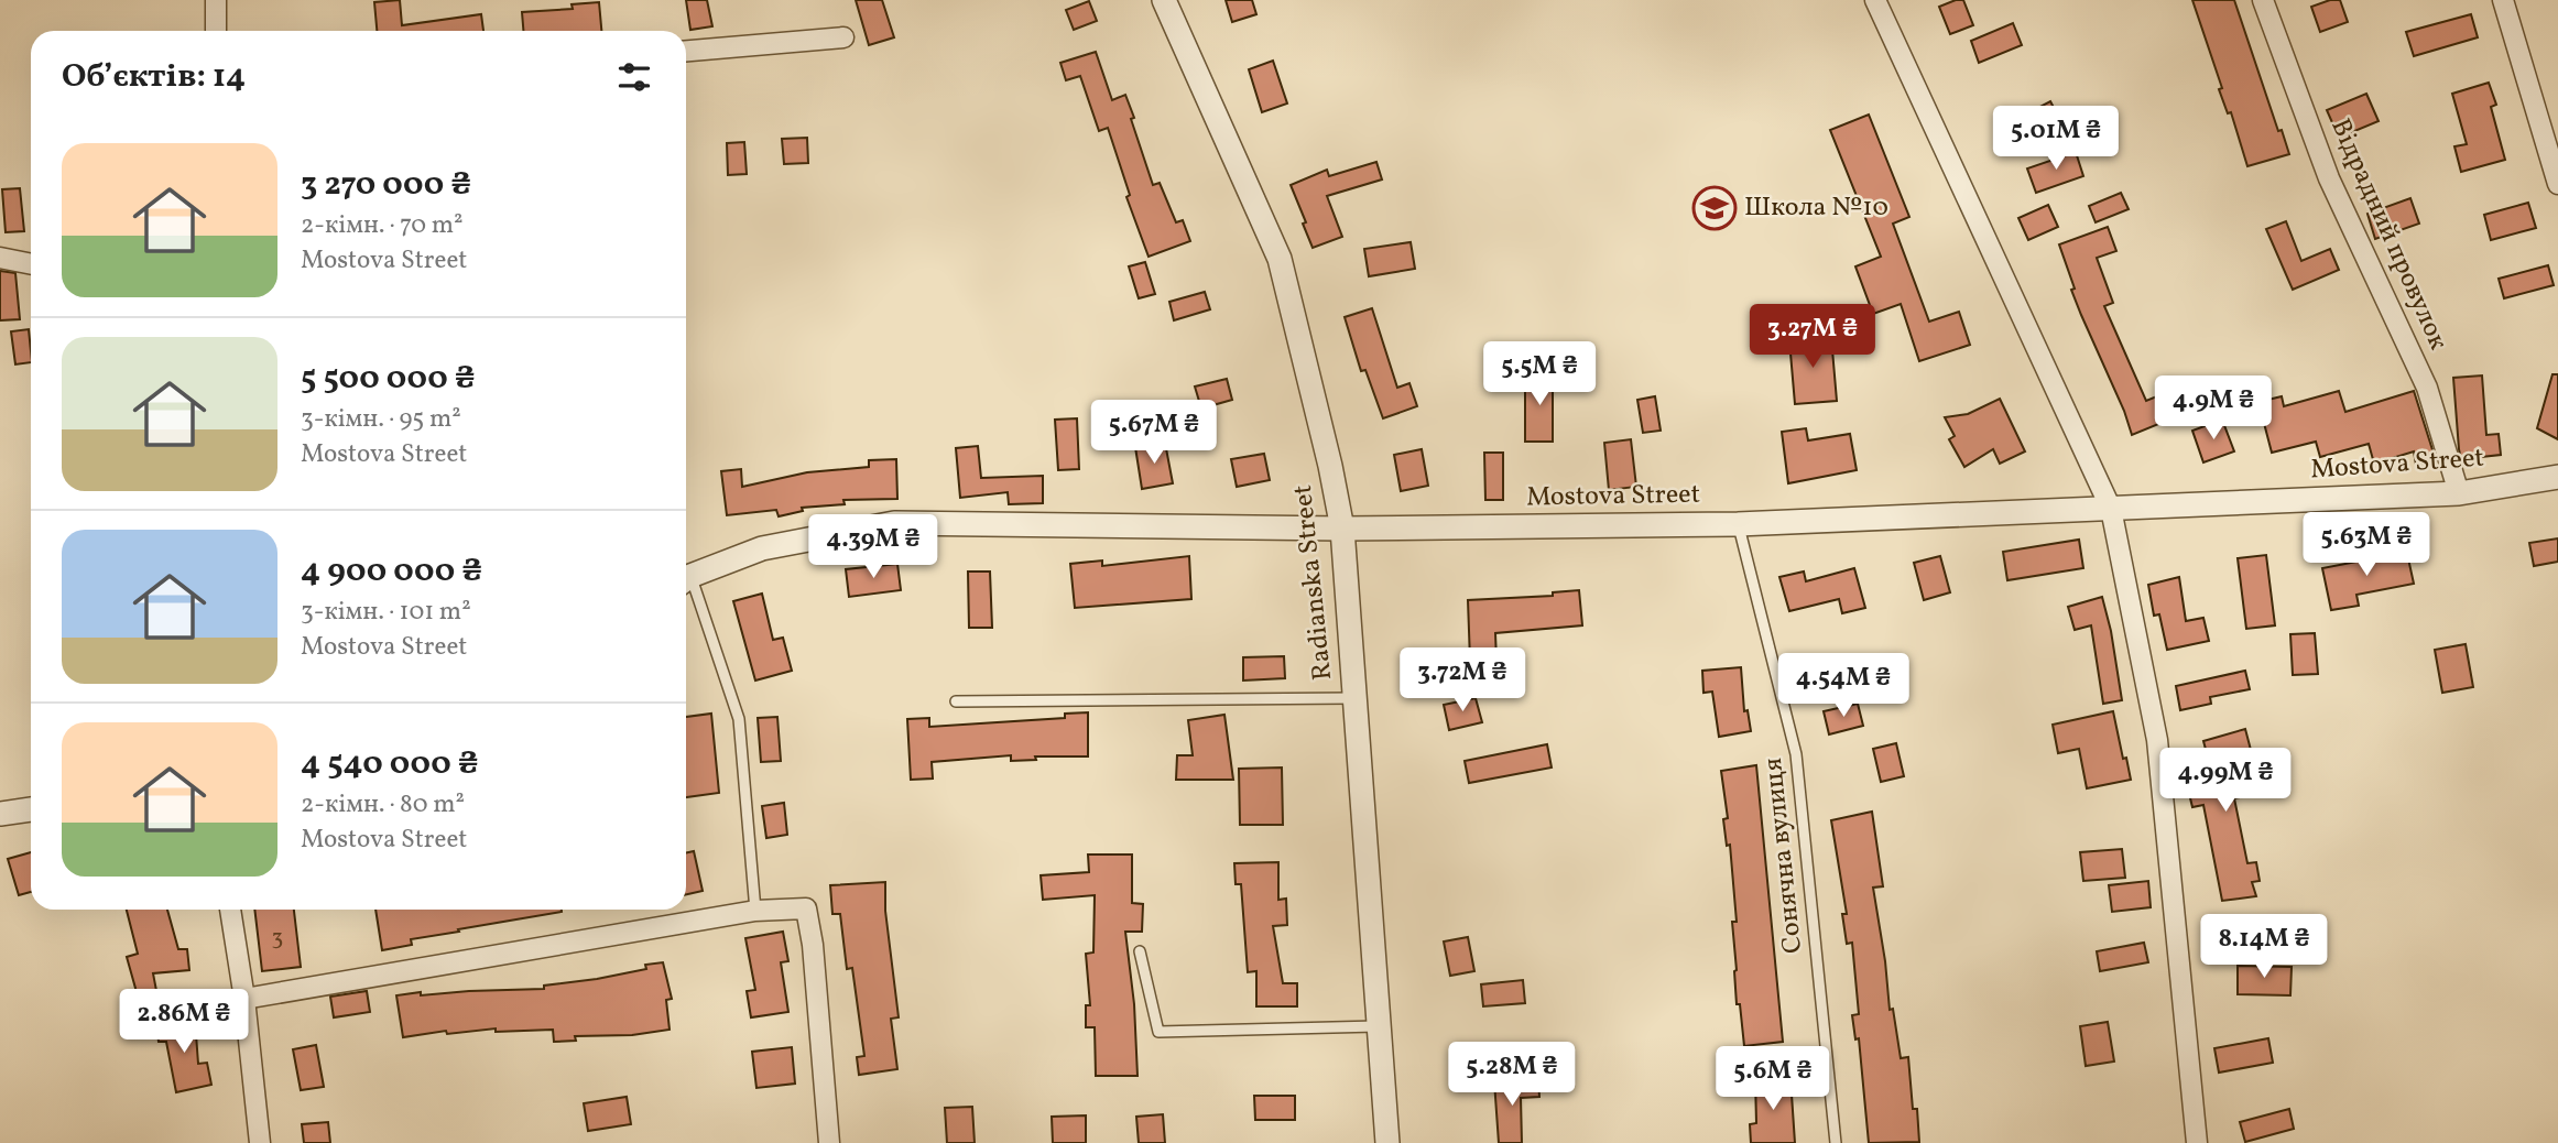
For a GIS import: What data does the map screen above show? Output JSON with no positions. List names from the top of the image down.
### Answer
{
  "streets": {
    "street": ["Відрадний провулок", "Mostova Street", "Radianska Street"],
    "lane": ["Сонячна вулиця"]
  },
  "crossings": [
    ["Відрадний провулок", "Mostova Street"],
    ["Mostova Street", "Radianska Street"],
    ["Mostova Street", "Сонячна вулиця"]
  ],
  "places": {
    "school or university": ["Школа №10"]
  },
  "house_numbers": ["3"],
  "page": {
    "heading": "Об’єктів: 14",
    "price": [
      "5.01M ₴",
      "3.27M ₴",
      "5.5M ₴",
      "4.9M ₴",
      "5.67M ₴",
      "5.63M ₴",
      "4.39M ₴",
      "3.72M ₴",
      "4.54M ₴",
      "4.99M ₴",
      "8.14M ₴",
      "2.86M ₴",
      "5.28M ₴",
      "5.6M ₴"
    ],
    "list": [
      {
        "name": "3 270 000 ₴",
        "note": "2-кімн. · 70 m² · Mostova Street"
      },
      {
        "name": "5 500 000 ₴",
        "note": "3-кімн. · 95 m² · Mostova Street"
      },
      {
        "name": "4 900 000 ₴",
        "note": "3-кімн. · 101 m² · Mostova Street"
      },
      {
        "name": "4 540 000 ₴",
        "note": "2-кімн. · 80 m² · Mostova Street"
      }
    ]
  }
}
